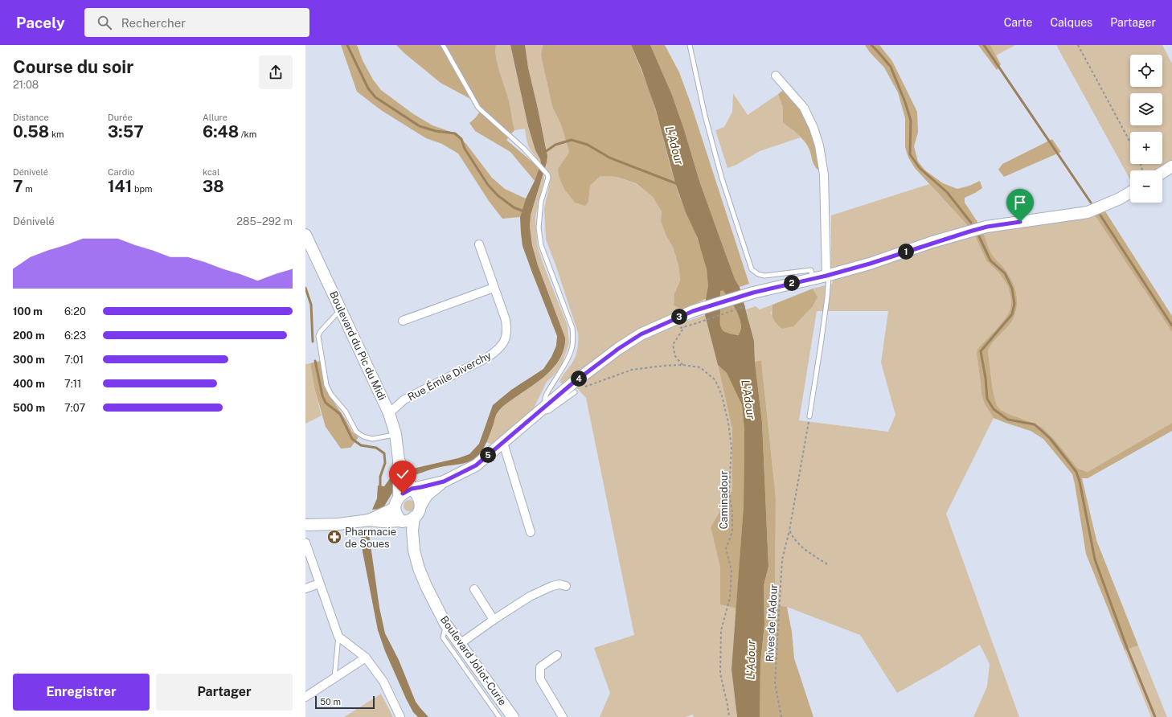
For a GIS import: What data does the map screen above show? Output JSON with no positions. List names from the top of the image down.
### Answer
{
  "streets": {
    "main road": ["Boulevard du Pic du Midi", "Boulevard Joliot-Curie"],
    "street": ["Rue Émile Diverchy"],
    "path": ["Caminadour", "Rives de l'Adour"]
  },
  "crossings": [
    ["Boulevard du Pic du Midi", "Rue Émile Diverchy"]
  ],
  "water": ["L'Adour"],
  "places": {
    "pharmacy": ["Pharmacie de Soues"]
  },
  "scale_bar": "50 m",
  "page": {
    "header": "Pacely",
    "search": "Rechercher",
    "nav": ["Carte", "Calques", "Partager"],
    "heading": ["Course du soir", "21:08"],
    "map_buttons": ["+", "−"],
    "stats": [
      ["Distance", "0.58 km"],
      ["Durée", "3:57"],
      ["Allure", "6:48 /km"],
      ["Dénivelé", "7 m"],
      ["Cardio", "141 bpm"],
      ["kcal", "38"]
    ],
    "chart": ["Dénivelé", "285–292 m"],
    "pins": [
      "1",
      "2",
      "3",
      "4",
      "5"
    ],
    "list": [
      {
        "name": "100 m",
        "note": "6:20"
      },
      {
        "name": "200 m",
        "note": "6:23"
      },
      {
        "name": "300 m",
        "note": "7:01"
      },
      {
        "name": "400 m",
        "note": "7:11"
      },
      {
        "name": "500 m",
        "note": "7:07"
      }
    ],
    "buttons": ["Enregistrer", "Partager"],
    "scale": "50 m"
  }
}
